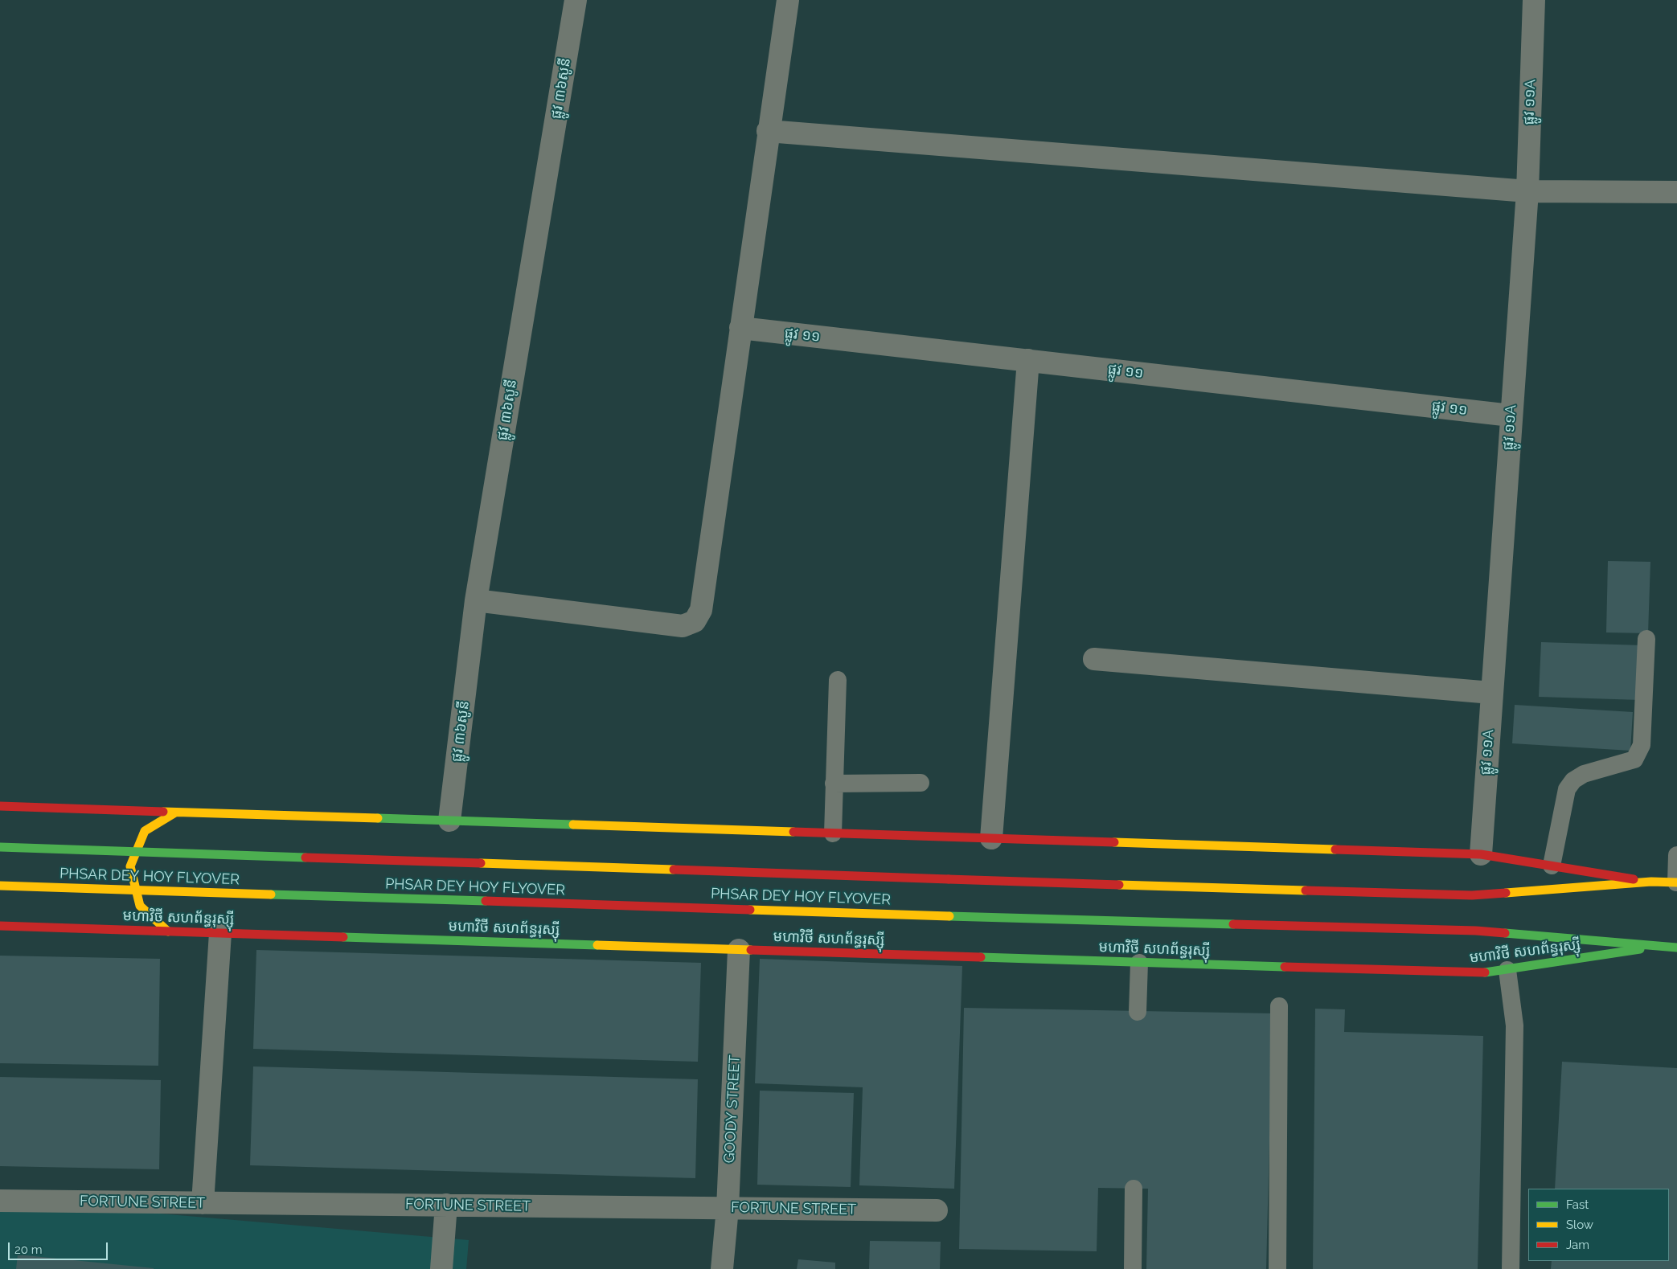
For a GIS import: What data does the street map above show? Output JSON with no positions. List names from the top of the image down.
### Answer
{
  "streets": {
    "main road": ["PHSAR DEY HOY FLYOVER", "មហាវិថី សហព័ន្ធរុស្ស៊ី"],
    "street": [
      "ផ្លូវ ៣៦សូនី",
      "ផ្លូវ ១១A",
      "ផ្លូវ ១១",
      "GOODY STREET",
      "FORTUNE STREET"
    ]
  },
  "crossings": [
    ["ផ្លូវ ១១A", "ផ្លូវ ១១"],
    ["PHSAR DEY HOY FLYOVER", "មហាវិថី សហព័ន្ធរុស្ស៊ី"],
    ["មហាវិថី សហព័ន្ធរុស្ស៊ី", "GOODY STREET"],
    ["GOODY STREET", "FORTUNE STREET"]
  ],
  "legend": ["Fast", "Slow", "Jam"],
  "scale_bar": "20 m"
}
